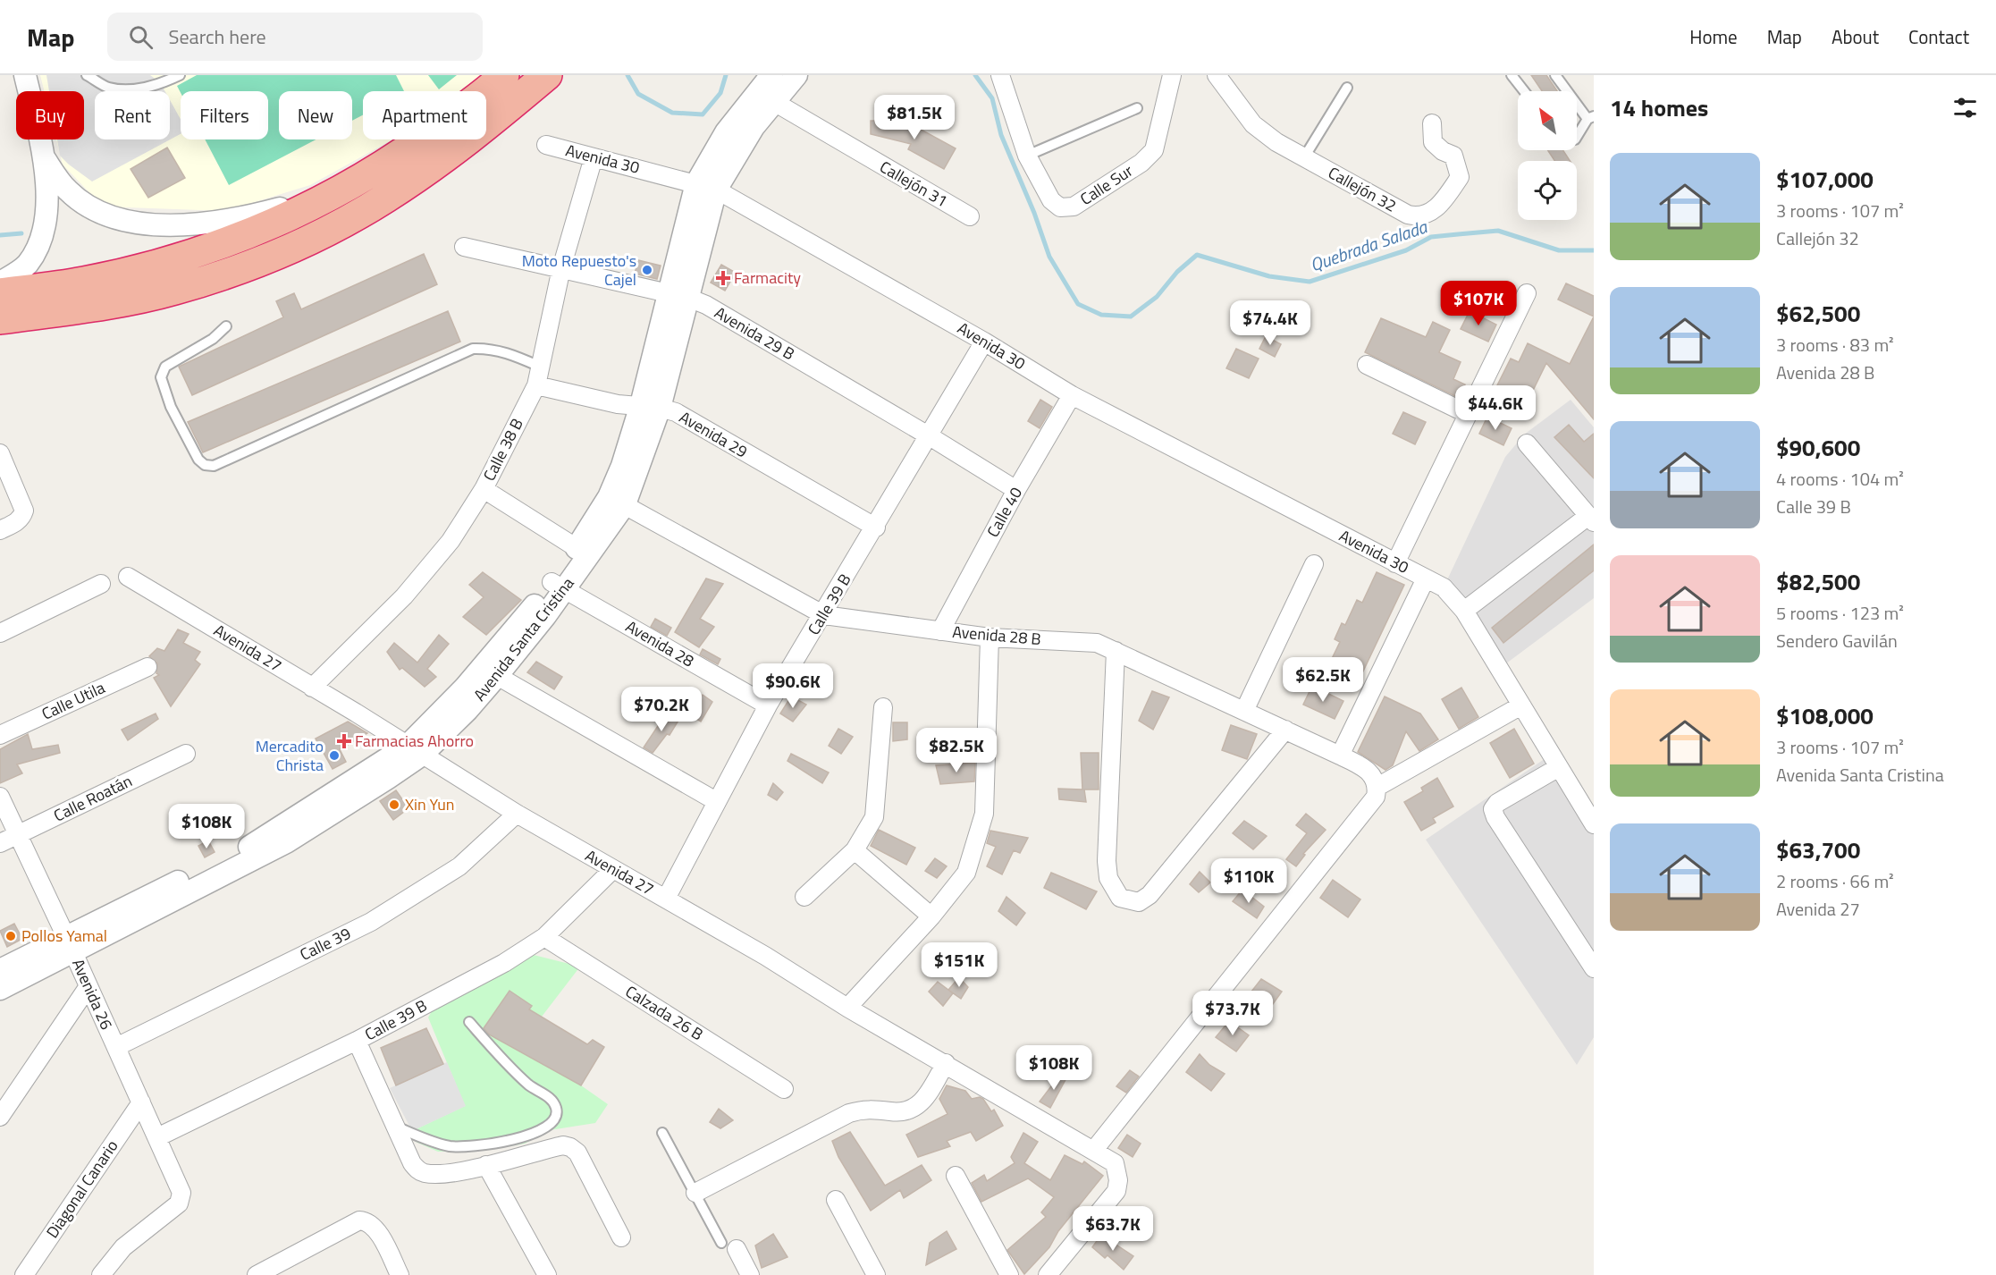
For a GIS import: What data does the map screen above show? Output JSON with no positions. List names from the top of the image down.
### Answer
{
  "streets": {
    "street": [
      "Avenida 30",
      "Callejón 31",
      "Calle Sur",
      "Callejón 32",
      "Avenida 29 B",
      "Avenida 29",
      "Calle 38 B",
      "Calle 40",
      "Calle 39 B",
      "Avenida 28 B",
      "Avenida Santa Cristina",
      "Avenida 28",
      "Avenida 27",
      "Calle Utila",
      "Calle Roatán",
      "Calle 39",
      "Avenida 26",
      "Calzada 26 B",
      "Diagonal Canario"
    ]
  },
  "crossings": [
    ["Avenida 30", "Calle 38 B"],
    ["Avenida 30", "Calle 40"],
    ["Avenida 30", "Calle 39 B"],
    ["Avenida 30", "Avenida Santa Cristina"],
    ["Callejón 31", "Avenida Santa Cristina"],
    ["Avenida 29 B", "Calle 38 B"],
    ["Avenida 29 B", "Calle 40"],
    ["Avenida 29 B", "Calle 39 B"],
    ["Avenida 29 B", "Avenida Santa Cristina"],
    ["Avenida 29", "Calle 38 B"],
    ["Avenida 29", "Calle 39 B"],
    ["Avenida 29", "Avenida Santa Cristina"],
    ["Calle 38 B", "Avenida 27"],
    ["Calle 40", "Avenida 28 B"],
    ["Calle 39 B", "Avenida 28 B"],
    ["Calle 39 B", "Avenida 28"],
    ["Calle 39 B", "Avenida 27"],
    ["Calle 39 B", "Avenida 26"],
    ["Calle 39 B", "Calzada 26 B"],
    ["Avenida 28 B", "Avenida Santa Cristina"],
    ["Avenida Santa Cristina", "Avenida 28"],
    ["Avenida Santa Cristina", "Avenida 27"],
    ["Avenida Santa Cristina", "Avenida 26"],
    ["Avenida 27", "Calle 39"],
    ["Calle Roatán", "Avenida 26"],
    ["Calle 39", "Avenida 26"],
    ["Avenida 26", "Diagonal Canario"]
  ],
  "water": ["Quebrada Salada"],
  "places": {
    "other": [
      "Moto Repuesto's Cajel",
      "Mercadito Christa",
      "Xin Yun",
      "Pollos Yamal"
    ],
    "health": ["Farmacity", "Farmacias Ahorro"]
  },
  "north": "top left",
  "page": {
    "header": "Map",
    "search": "Search here",
    "nav": [
      "Home",
      "Map",
      "About",
      "Contact"
    ],
    "heading": "14 homes",
    "chip": [
      "Buy",
      "Rent",
      "Filters",
      "New",
      "Apartment"
    ],
    "price": [
      "$81.5K",
      "$107K",
      "$74.4K",
      "$44.6K",
      "$62.5K",
      "$90.6K",
      "$70.2K",
      "$82.5K",
      "$108K",
      "$110K",
      "$151K",
      "$73.7K",
      "$108K",
      "$63.7K"
    ],
    "list": [
      {
        "name": "$107,000",
        "note": "3 rooms · 107 m² · Callejón 32"
      },
      {
        "name": "$62,500",
        "note": "3 rooms · 83 m² · Avenida 28 B"
      },
      {
        "name": "$90,600",
        "note": "4 rooms · 104 m² · Calle 39 B"
      },
      {
        "name": "$82,500",
        "note": "5 rooms · 123 m² · Sendero Gavilán"
      },
      {
        "name": "$108,000",
        "note": "3 rooms · 107 m² · Avenida Santa Cristina"
      },
      {
        "name": "$63,700",
        "note": "2 rooms · 66 m² · Avenida 27"
      }
    ]
  }
}
